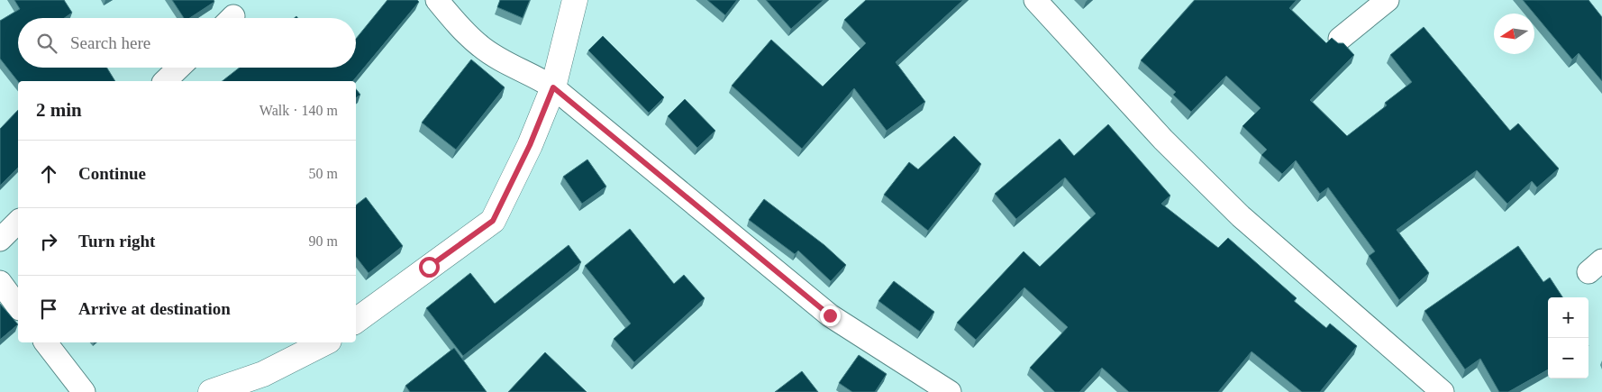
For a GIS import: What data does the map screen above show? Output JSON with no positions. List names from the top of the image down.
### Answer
{
  "north": "left",
  "page": {
    "search": "Search here",
    "heading": ["2 min", "Walk · 140 m"],
    "list": [
      ["Continue", "50 m"],
      ["Turn right", "90 m"],
      "Arrive at destination"
    ],
    "map_buttons": ["+", "−"]
  }
}
